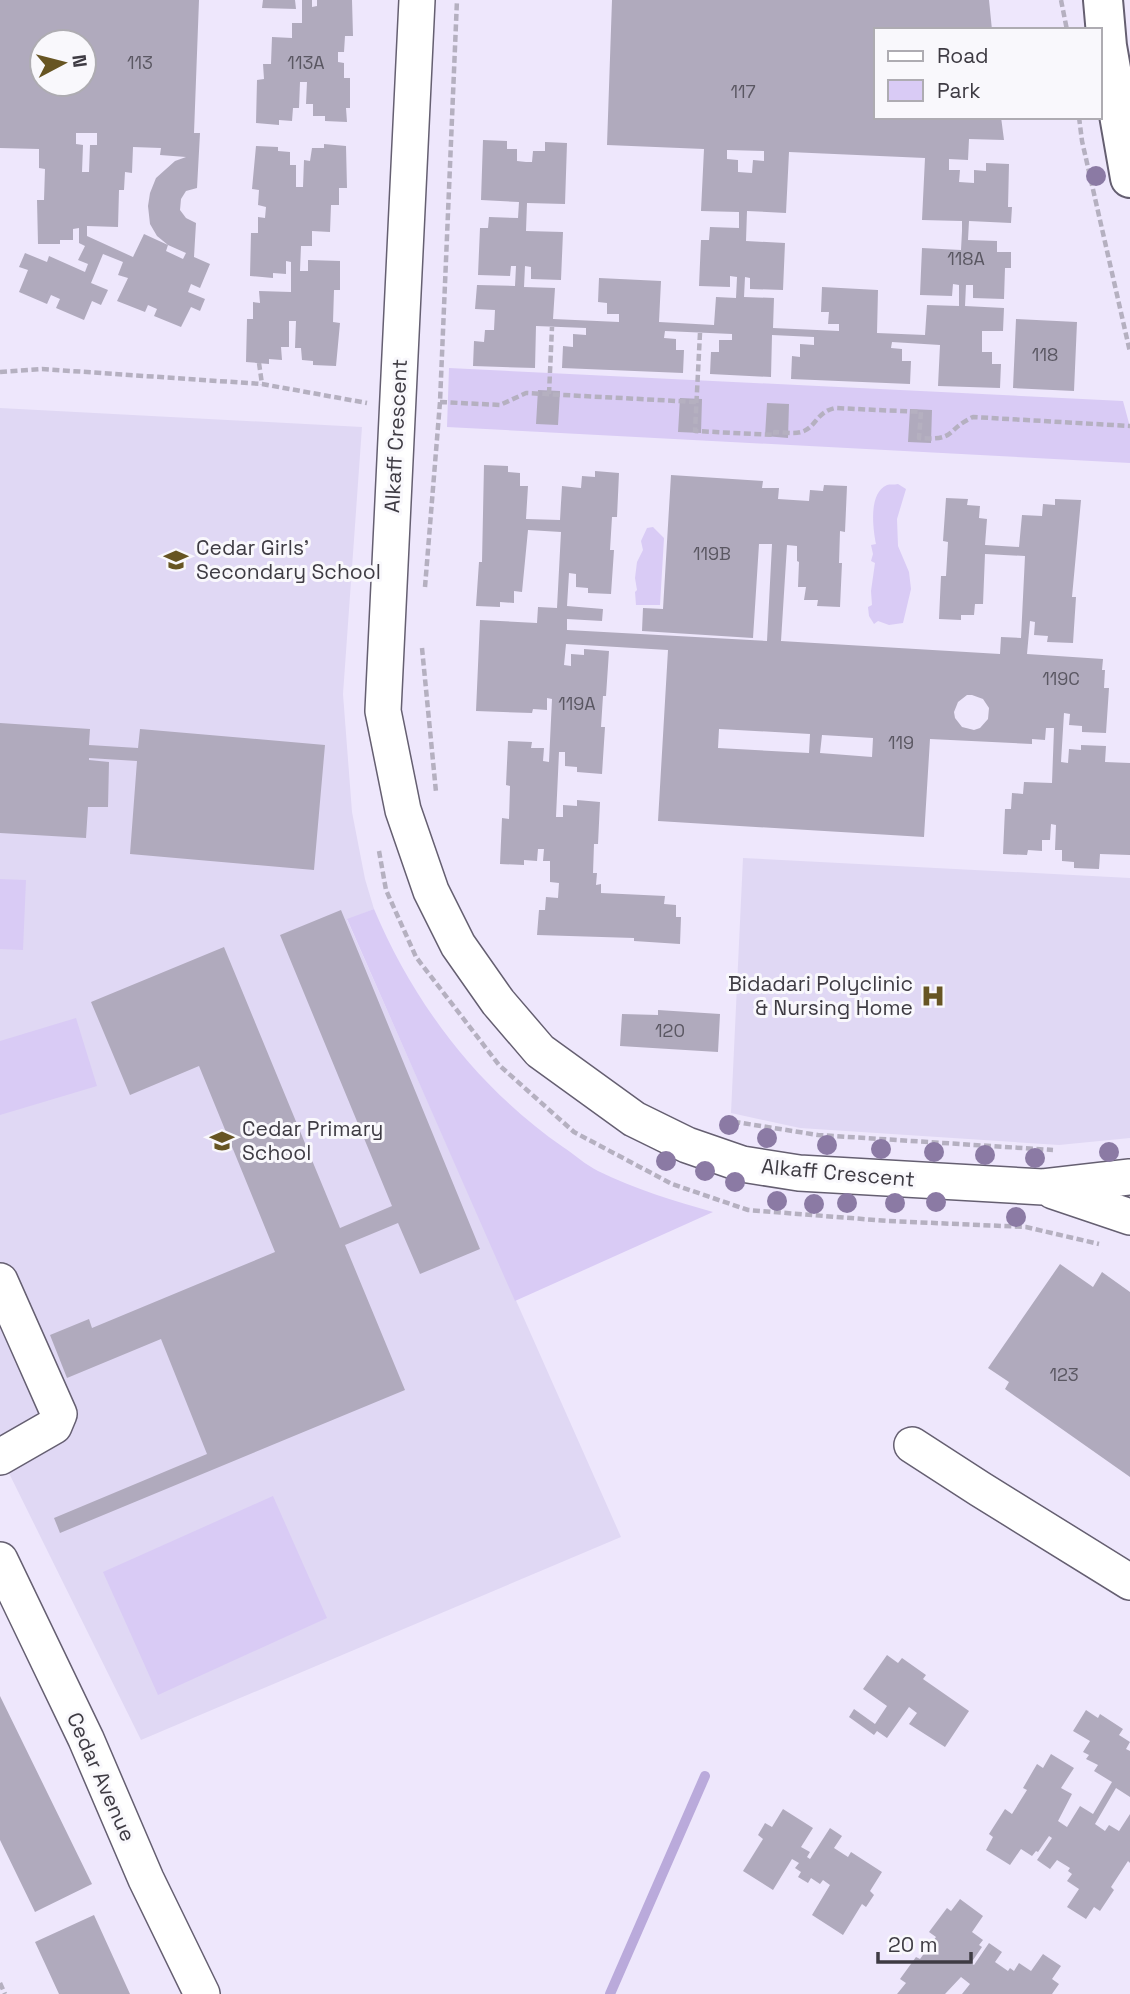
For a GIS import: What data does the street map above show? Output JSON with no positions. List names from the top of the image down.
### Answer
{
  "streets": {
    "street": ["Alkaff Crescent", "Cedar Avenue"]
  },
  "places": {
    "school or university": ["Cedar Girls' Secondary School", "Cedar Primary School"],
    "hospital": ["Bidadari Polyclinic & Nursing Home"]
  },
  "house_numbers": [
    "113",
    "113A",
    "117",
    "118A",
    "118",
    "119B",
    "119C",
    "119A",
    "119",
    "120",
    "123"
  ],
  "legend": ["Road", "Park"],
  "scale_bar": "20 m",
  "north": "right"
}
